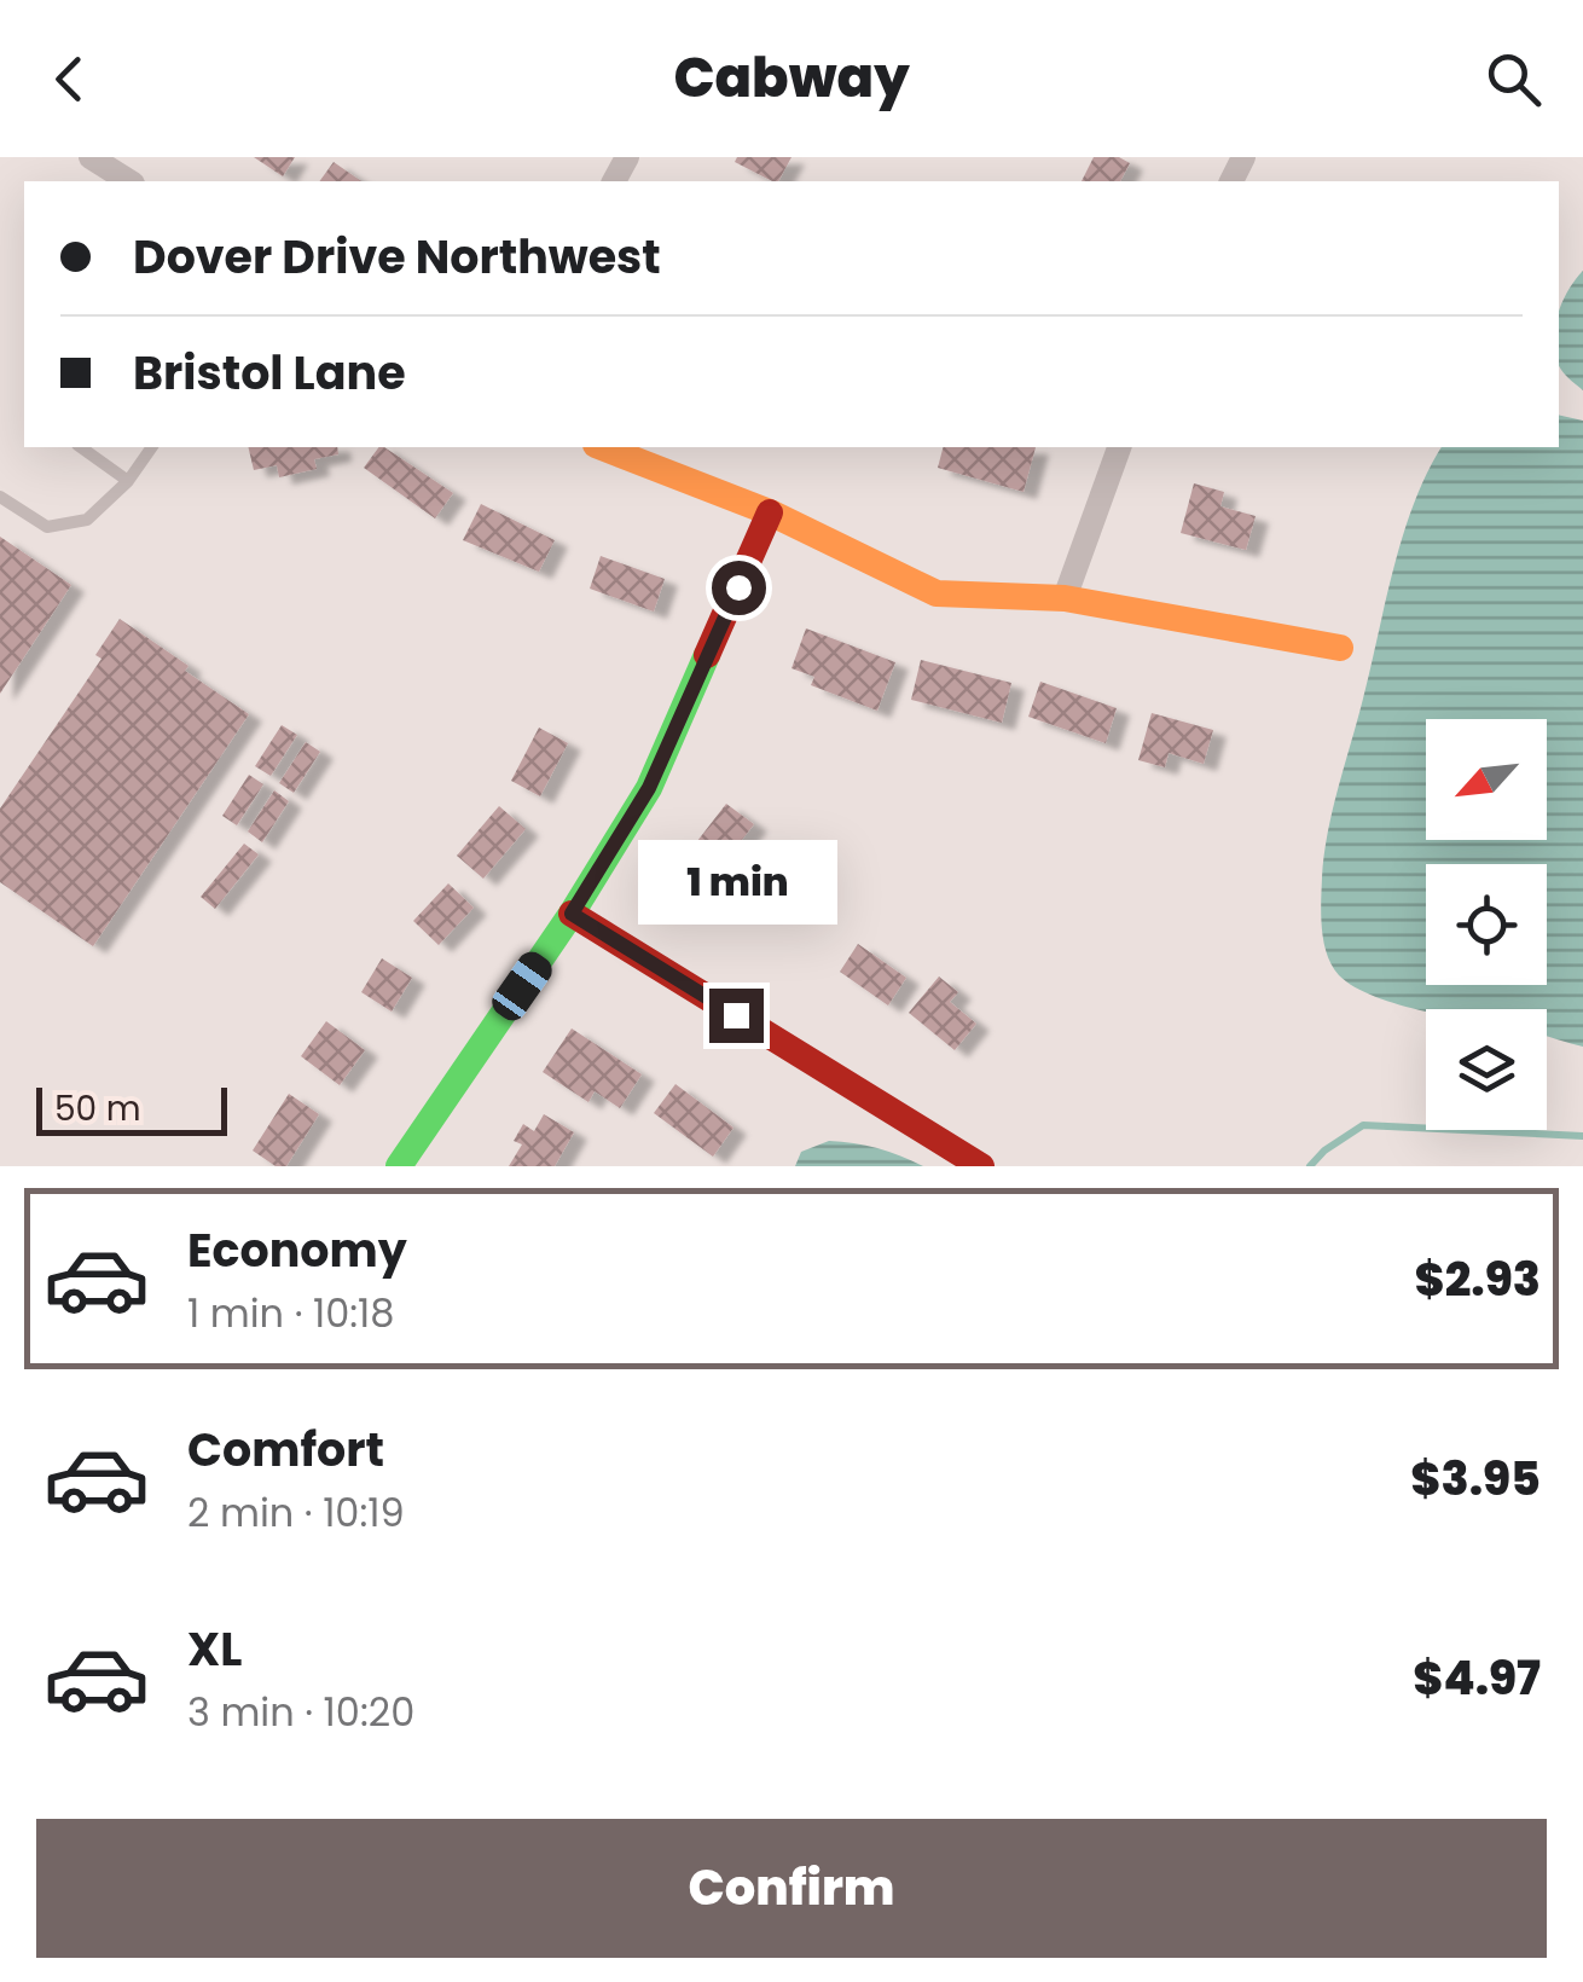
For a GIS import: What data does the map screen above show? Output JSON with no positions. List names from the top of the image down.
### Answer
{
  "scale_bar": "50 m",
  "north": "bottom left",
  "page": {
    "header": "Cabway",
    "banner": ["Dover Drive Northwest", "Bristol Lane"],
    "bubble": "1 min",
    "scale": "50 m",
    "list": [
      {
        "name": "Economy",
        "note": "1 min · 10:18",
        "value": "$2.93"
      },
      {
        "name": "Comfort",
        "note": "2 min · 10:19",
        "value": "$3.95"
      },
      {
        "name": "XL",
        "note": "3 min · 10:20",
        "value": "$4.97"
      }
    ],
    "buttons": "Confirm"
  }
}
